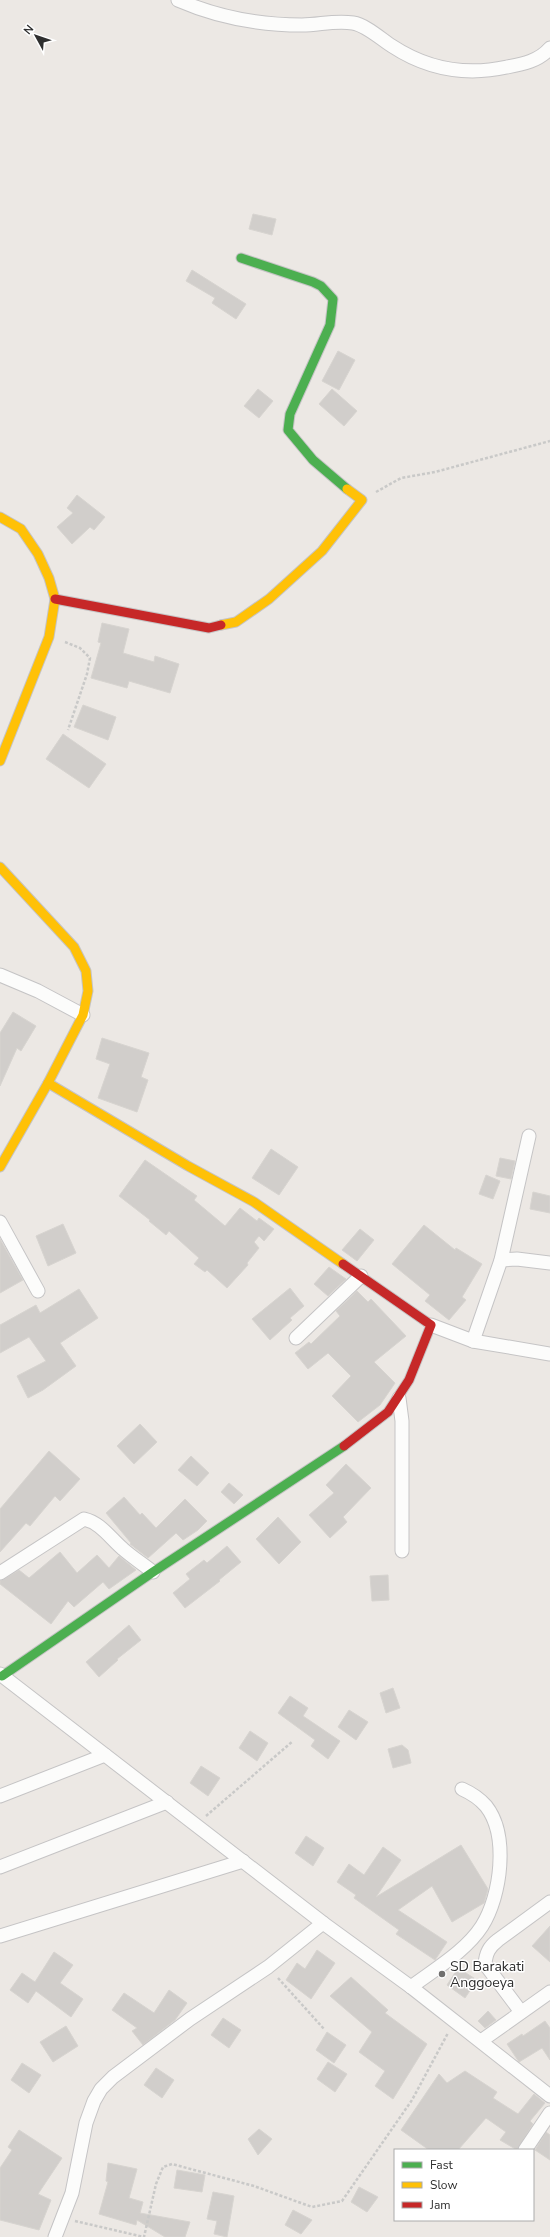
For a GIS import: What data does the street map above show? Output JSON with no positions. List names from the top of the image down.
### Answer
{
  "places": ["SD Barakati Anggoeya"],
  "legend": ["Fast", "Slow", "Jam"],
  "north": "top left"
}
